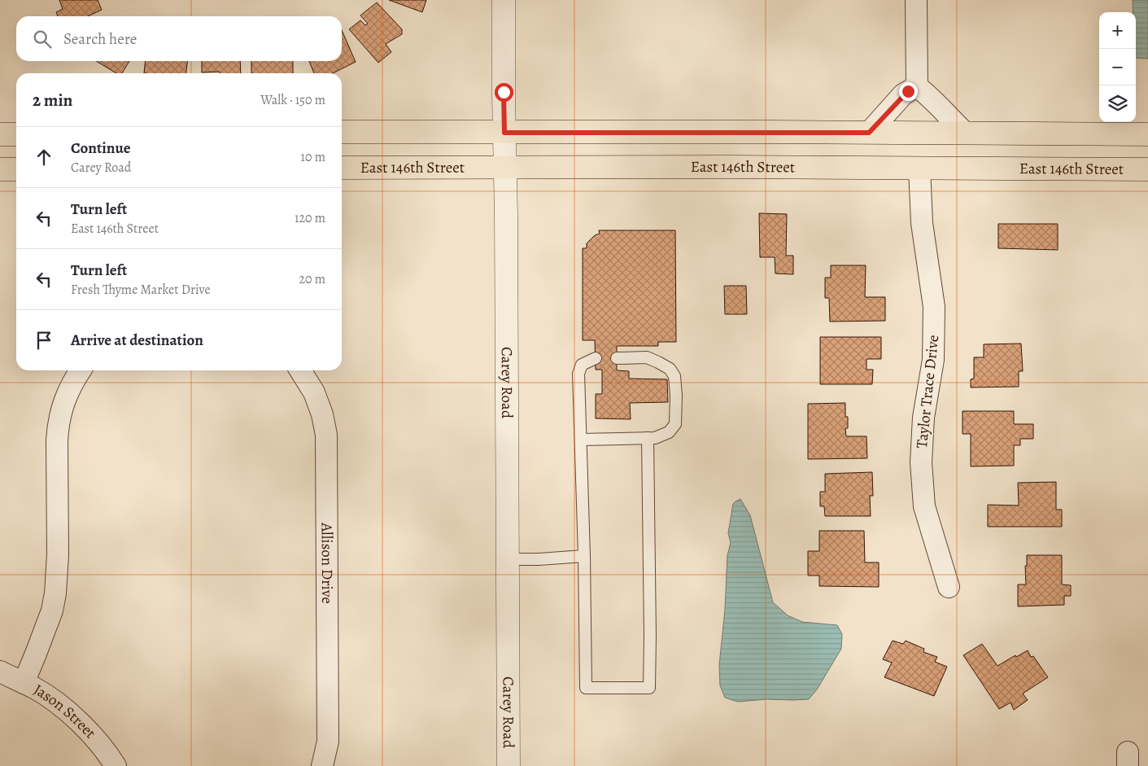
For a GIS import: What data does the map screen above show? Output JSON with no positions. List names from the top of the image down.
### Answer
{
  "streets": {
    "main road": ["East 146th Street"],
    "street": [
      "Carey Road",
      "Taylor Trace Drive",
      "Allison Drive",
      "Jason Street"
    ]
  },
  "crossings": [
    ["East 146th Street", "Carey Road"],
    ["East 146th Street", "Taylor Trace Drive"]
  ],
  "page": {
    "map_buttons": ["+", "−"],
    "search": "Search here",
    "heading": ["2 min", "Walk · 150 m"],
    "list": [
      ["Continue", "Carey Road", "10 m"],
      ["Turn left", "East 146th Street", "120 m"],
      ["Turn left", "Fresh Thyme Market Drive", "20 m"],
      "Arrive at destination"
    ]
  }
}
